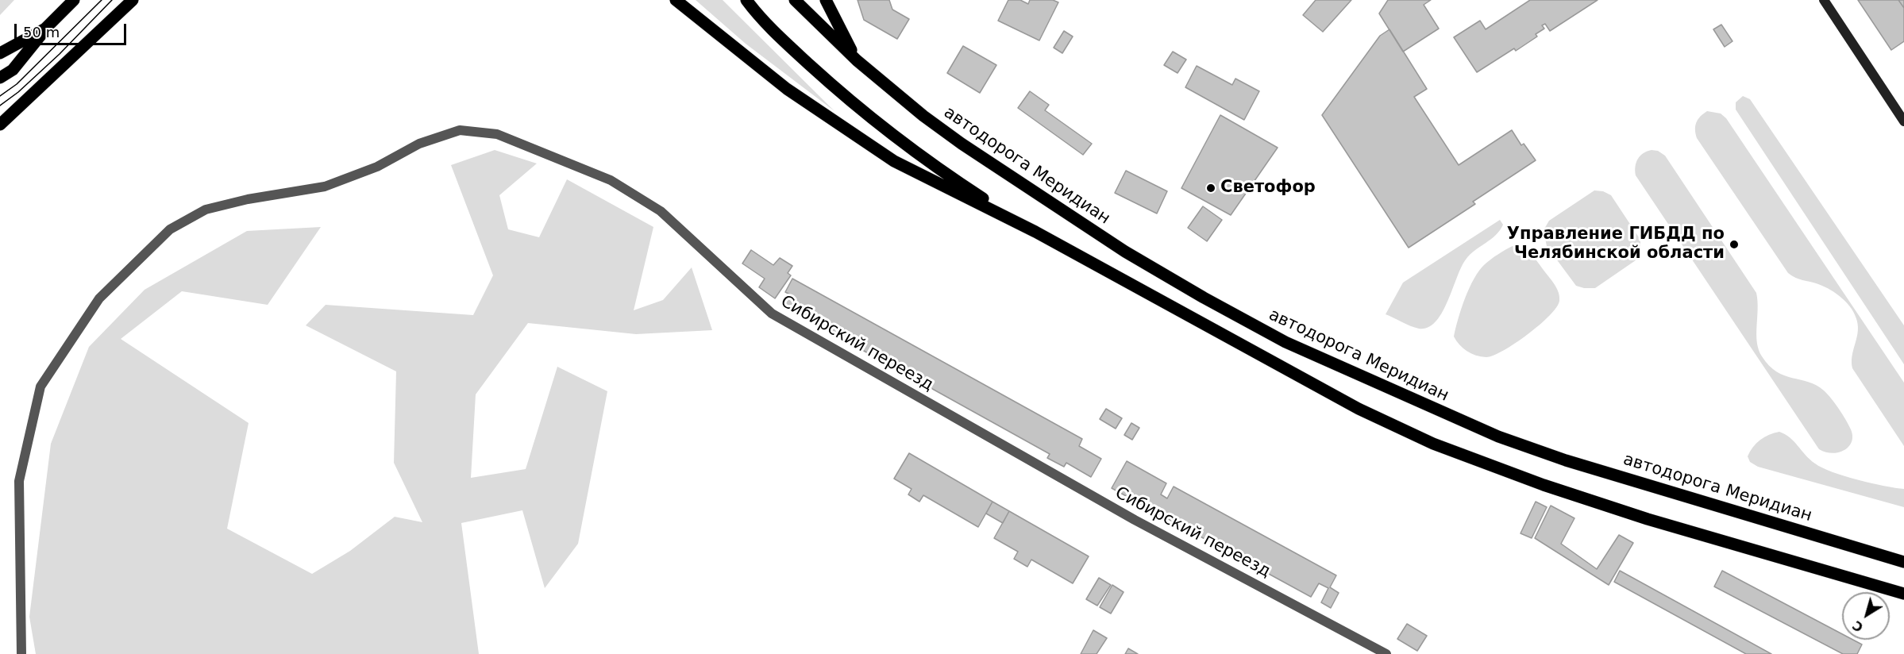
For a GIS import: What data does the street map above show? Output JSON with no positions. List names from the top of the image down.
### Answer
{
  "streets": {
    "main road": ["автодорога Меридиан"],
    "street": ["Сибирский переезд"]
  },
  "places": ["Светофор", "Управление ГИБДД по Челябинской области"],
  "scale_bar": "50 m",
  "north": "bottom left"
}
